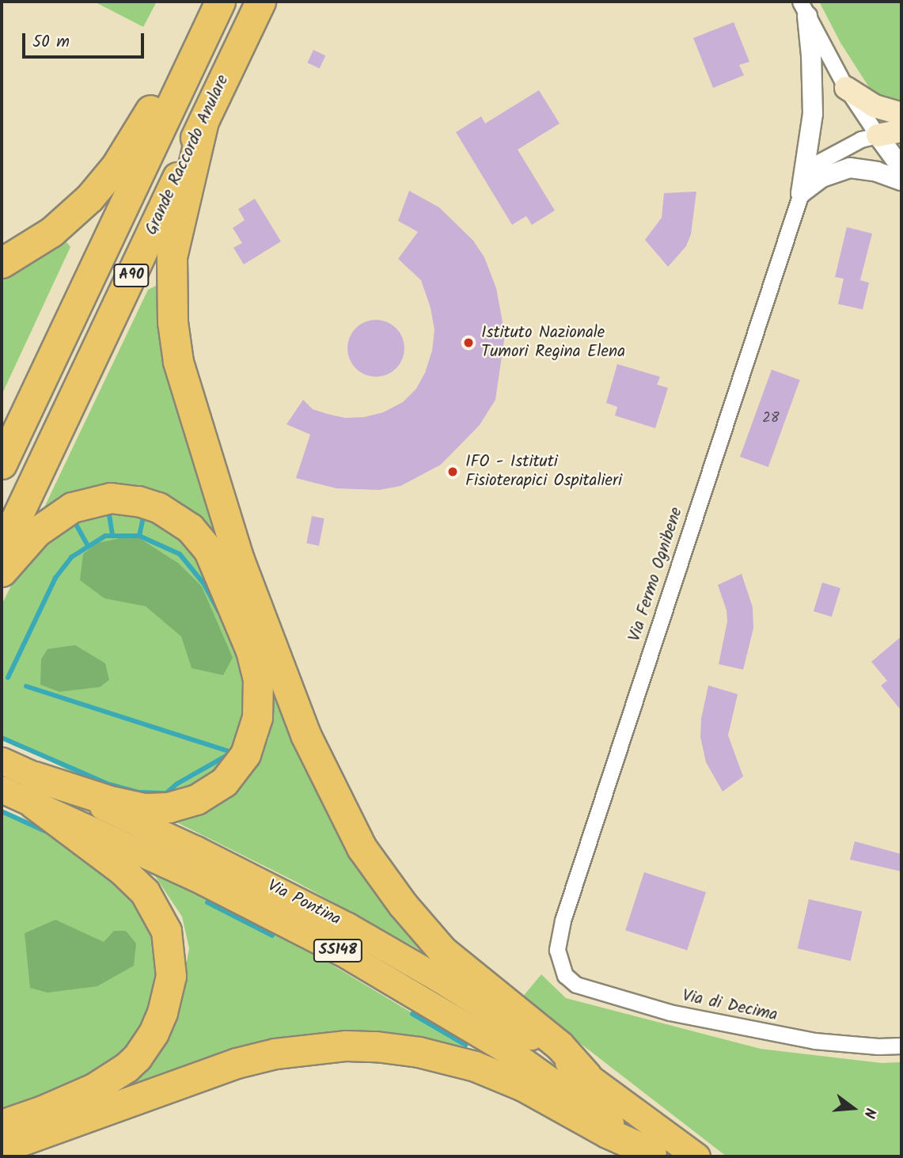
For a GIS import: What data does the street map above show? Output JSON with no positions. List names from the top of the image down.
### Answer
{
  "streets": {
    "highway": [
      "Grande Raccordo Anulare",
      "A90",
      "Via Pontina",
      "SS148"
    ],
    "street": ["Via Fermo Ognibene", "Via di Decima"]
  },
  "crossings": [
    ["Via Fermo Ognibene", "Via di Decima"]
  ],
  "places": ["Istituto Nazionale Tumori Regina Elena", "IFO - Istituti Fisioterapici Ospitalieri"],
  "house_numbers": ["28"],
  "scale_bar": "50 m",
  "north": "right"
}
